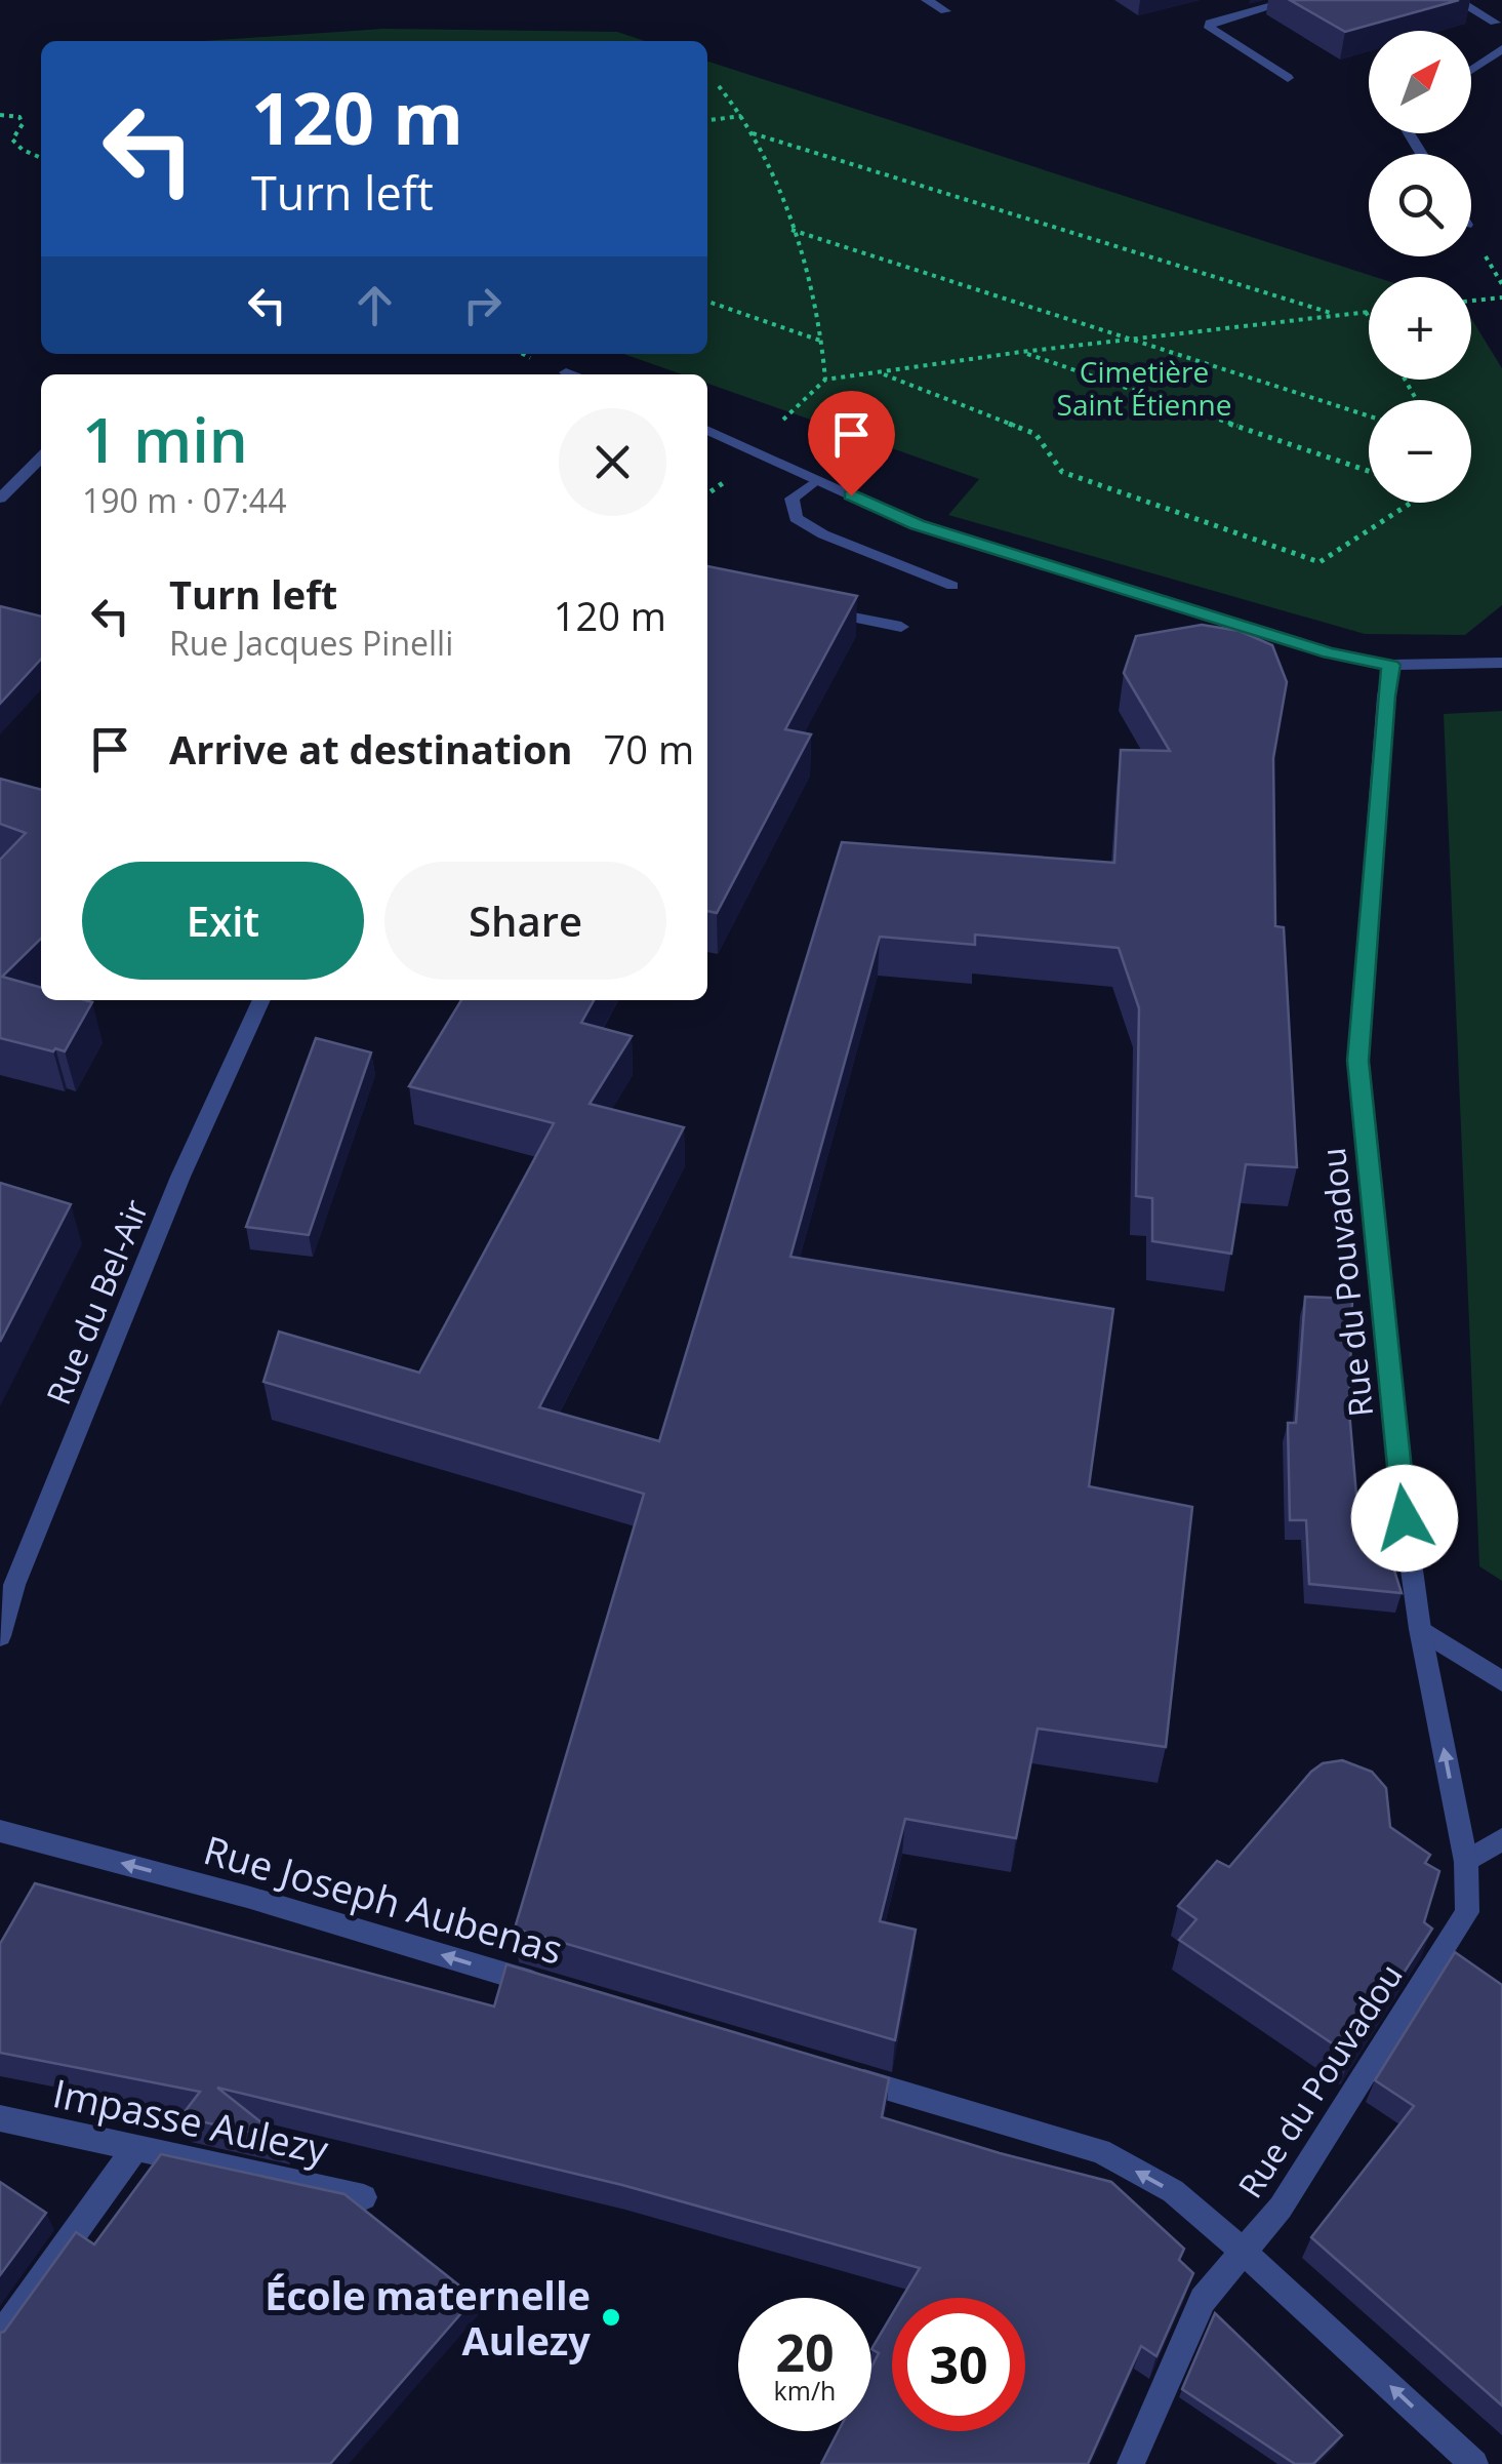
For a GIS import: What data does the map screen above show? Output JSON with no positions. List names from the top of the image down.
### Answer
{
  "streets": {
    "street": [
      "Rue du Pouvadou",
      "Rue du Bel-Air",
      "Rue Joseph Aubenas",
      "Impasse Aulezy"
    ]
  },
  "one_way": ["Rue Joseph Aubenas"],
  "parks": ["Cimetière Saint Étienne"],
  "places": ["École maternelle Aulezy"],
  "north": "top right",
  "page": {
    "map_buttons": ["+", "−"],
    "turn": ["120 m", "Turn left"],
    "heading": ["1 min", "190 m · 07:44"],
    "list": [
      {
        "name": "Turn left",
        "note": "Rue Jacques Pinelli",
        "value": "120 m"
      },
      {
        "name": "Arrive at destination",
        "value": "70 m"
      }
    ],
    "buttons": ["Exit", "Share"],
    "speed": "20 km/h",
    "limit": "30"
  }
}
